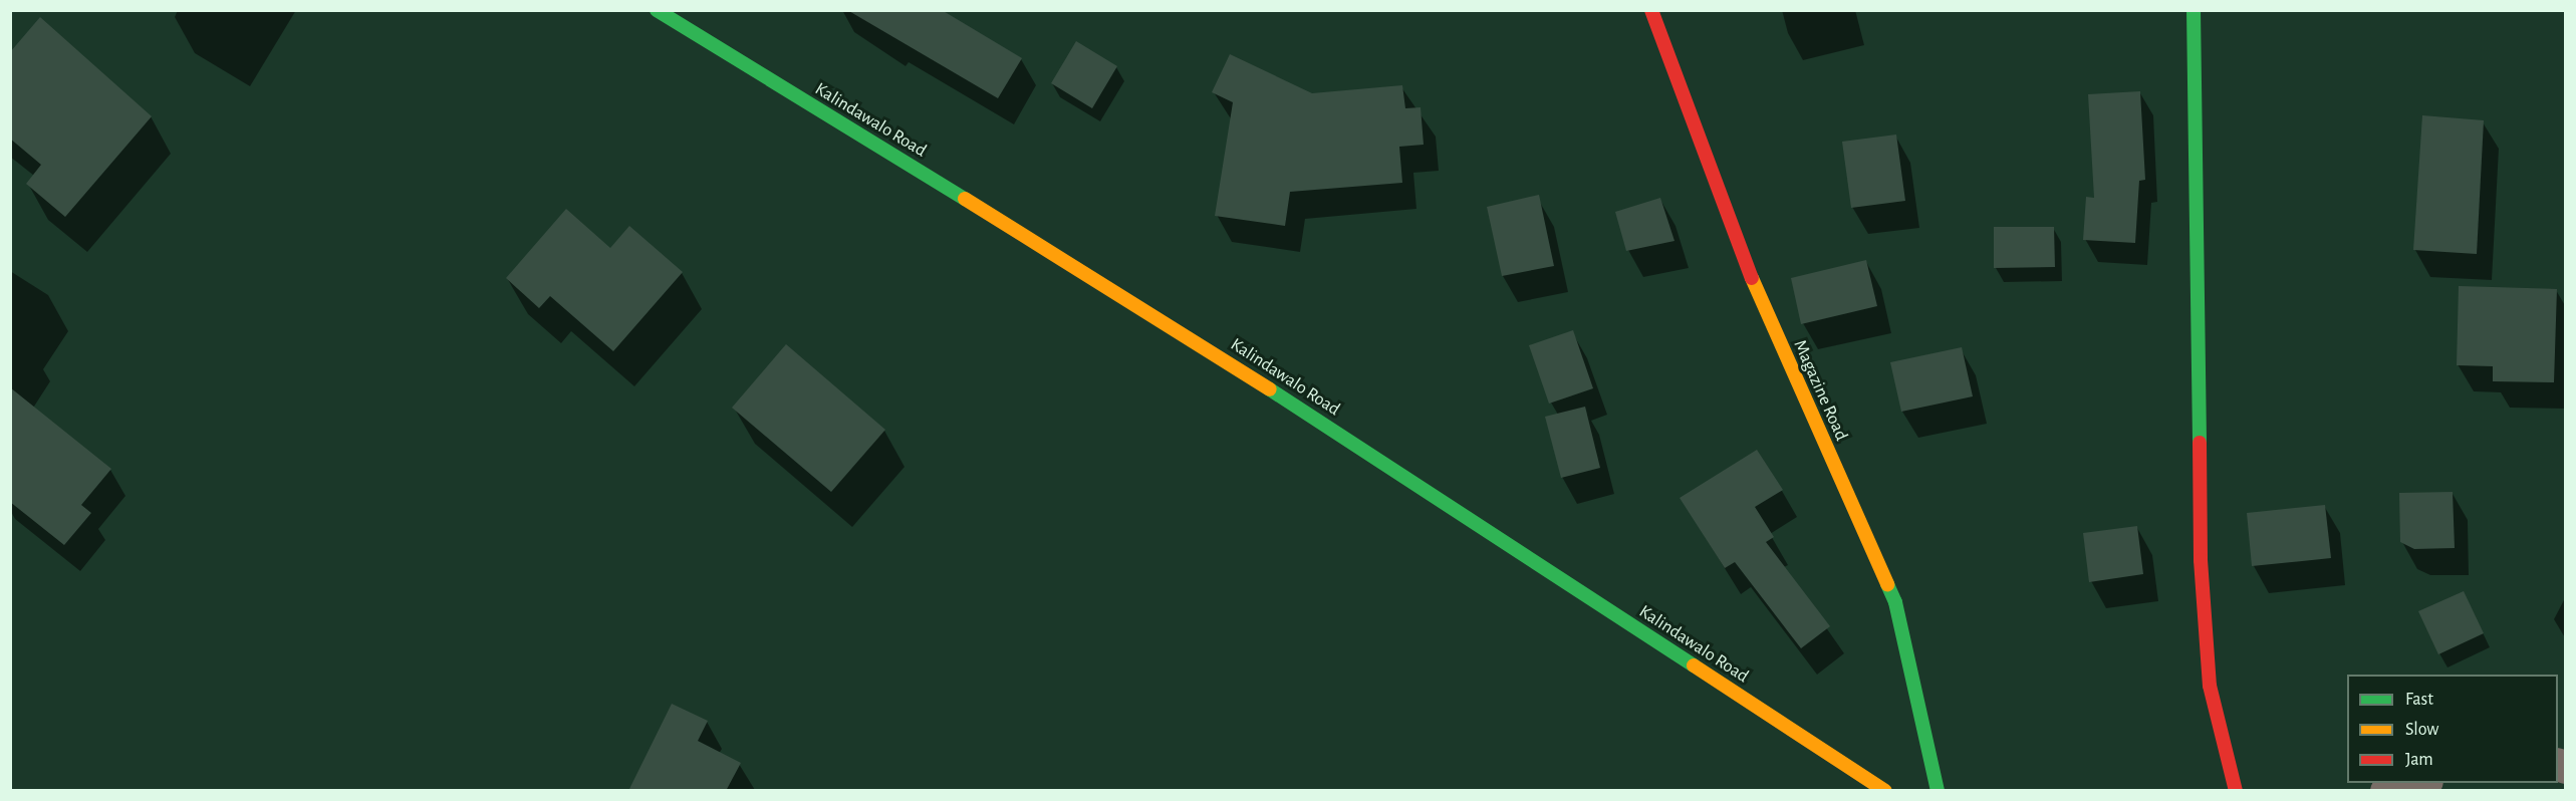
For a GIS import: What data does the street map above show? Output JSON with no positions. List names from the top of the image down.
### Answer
{
  "streets": {
    "street": ["Kalindawalo Road", "Magazine Road"]
  },
  "legend": ["Fast", "Slow", "Jam"]
}
